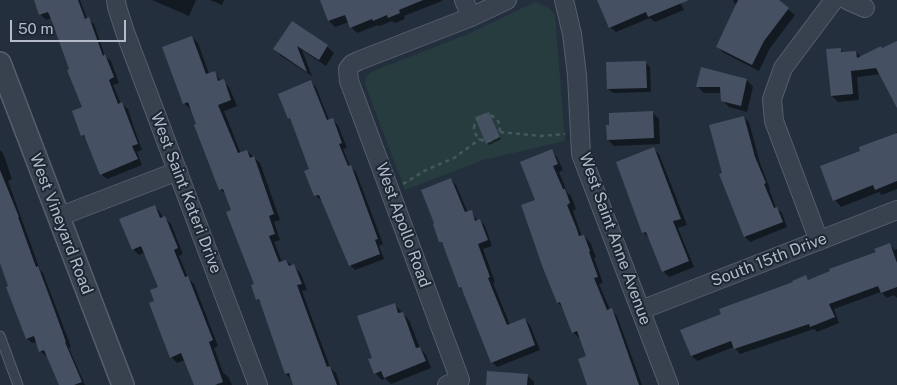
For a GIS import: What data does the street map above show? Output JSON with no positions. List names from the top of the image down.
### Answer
{
  "streets": {
    "street": [
      "West Saint Kateri Drive",
      "West Vineyard Road",
      "West Apollo Road",
      "West Saint Anne Avenue",
      "South 15th Drive"
    ]
  },
  "crossings": [
    ["West Saint Anne Avenue", "South 15th Drive"]
  ],
  "scale_bar": "50 m"
}
